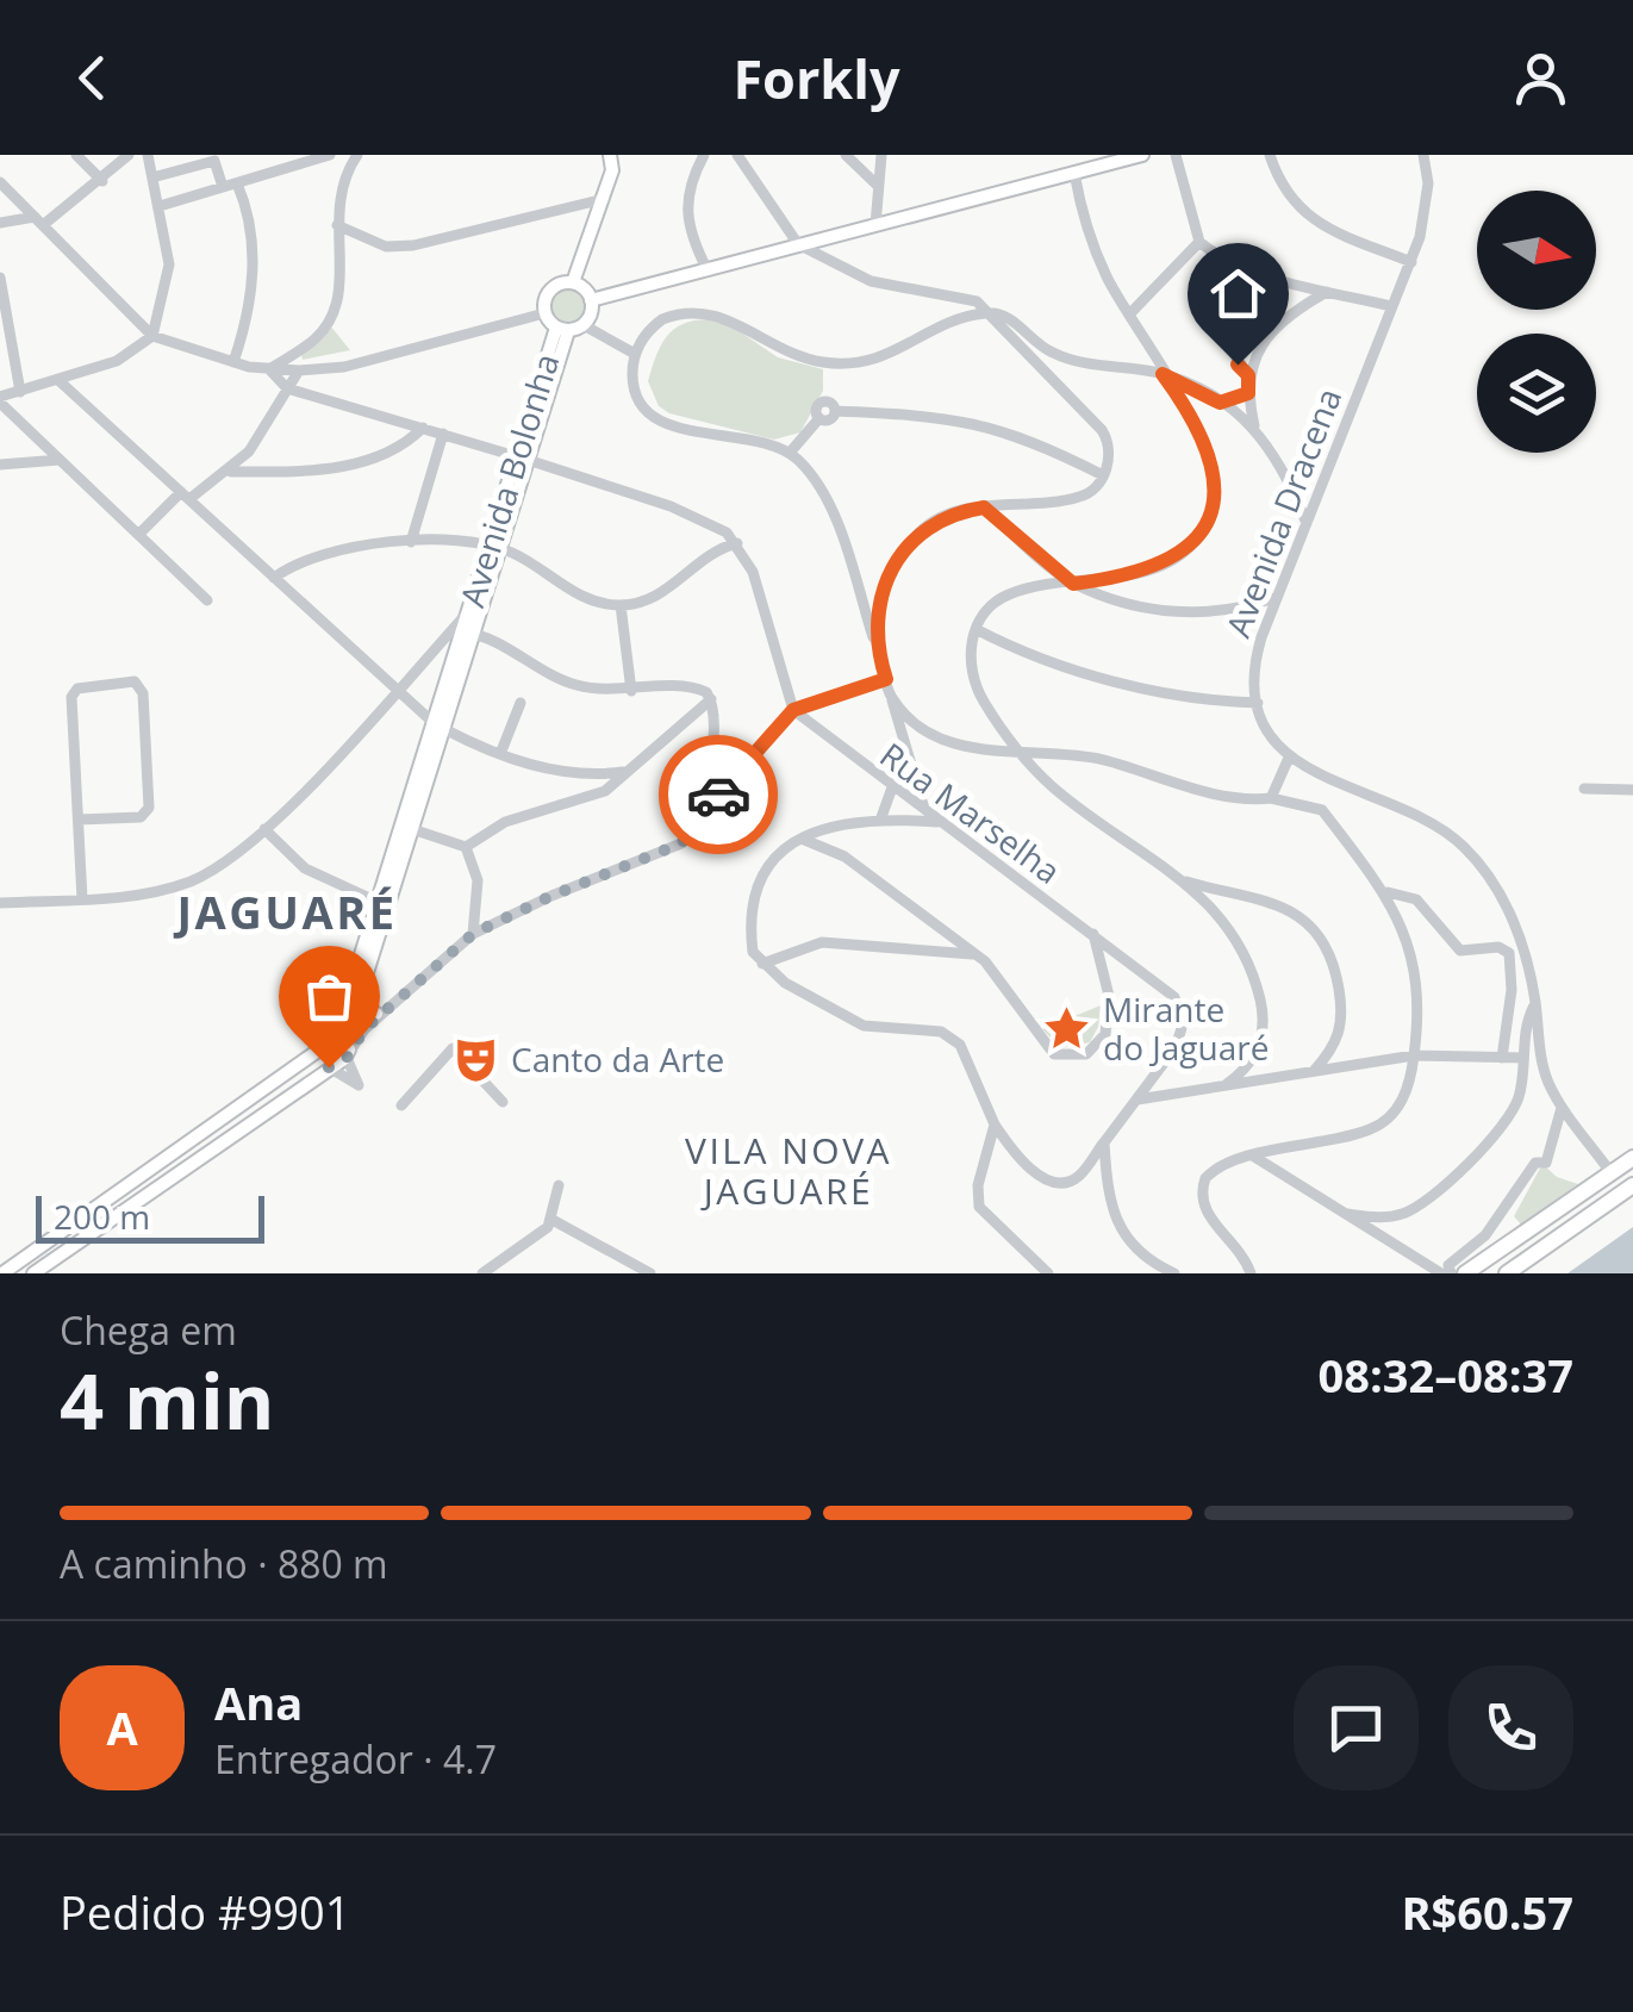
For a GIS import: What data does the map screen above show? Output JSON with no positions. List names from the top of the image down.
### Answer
{
  "streets": {
    "main road": ["Avenida Bolonha"],
    "street": ["Avenida Dracena", "Rua Marselha"]
  },
  "districts": ["JAGUARÉ", "VILA NOVA JAGUARÉ"],
  "places": {
    "place": ["Mirante do Jaguaré"],
    "theatre": ["Canto da Arte"]
  },
  "scale_bar": "200 m",
  "north": "right",
  "page": {
    "header": "Forkly",
    "scale": "200 m",
    "heading": ["4 min", "Chega em", "08:32–08:37"],
    "panel": [
      "Ana",
      "Entregador · 4.7",
      "Pedido #9901",
      "R$60.57"
    ],
    "bar": "A caminho · 880 m",
    "round": "A"
  }
}
